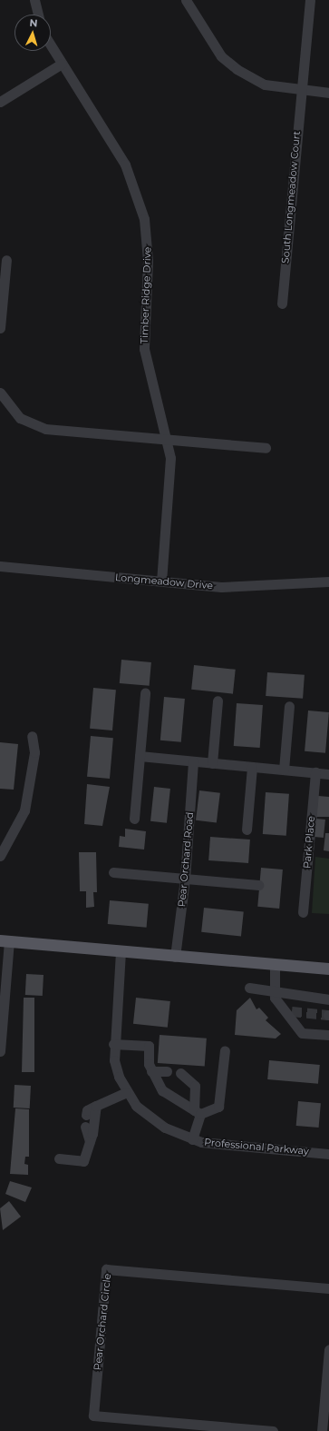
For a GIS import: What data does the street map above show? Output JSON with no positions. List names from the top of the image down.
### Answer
{
  "streets": {
    "street": [
      "South Longmeadow Court",
      "Timber Ridge Drive",
      "Longmeadow Drive",
      "Park Place",
      "Pear Orchard Road",
      "Professional Parkway",
      "Pear Orchard Circle"
    ]
  },
  "crossings": [
    ["Timber Ridge Drive", "Longmeadow Drive"]
  ],
  "north": "top"
}
